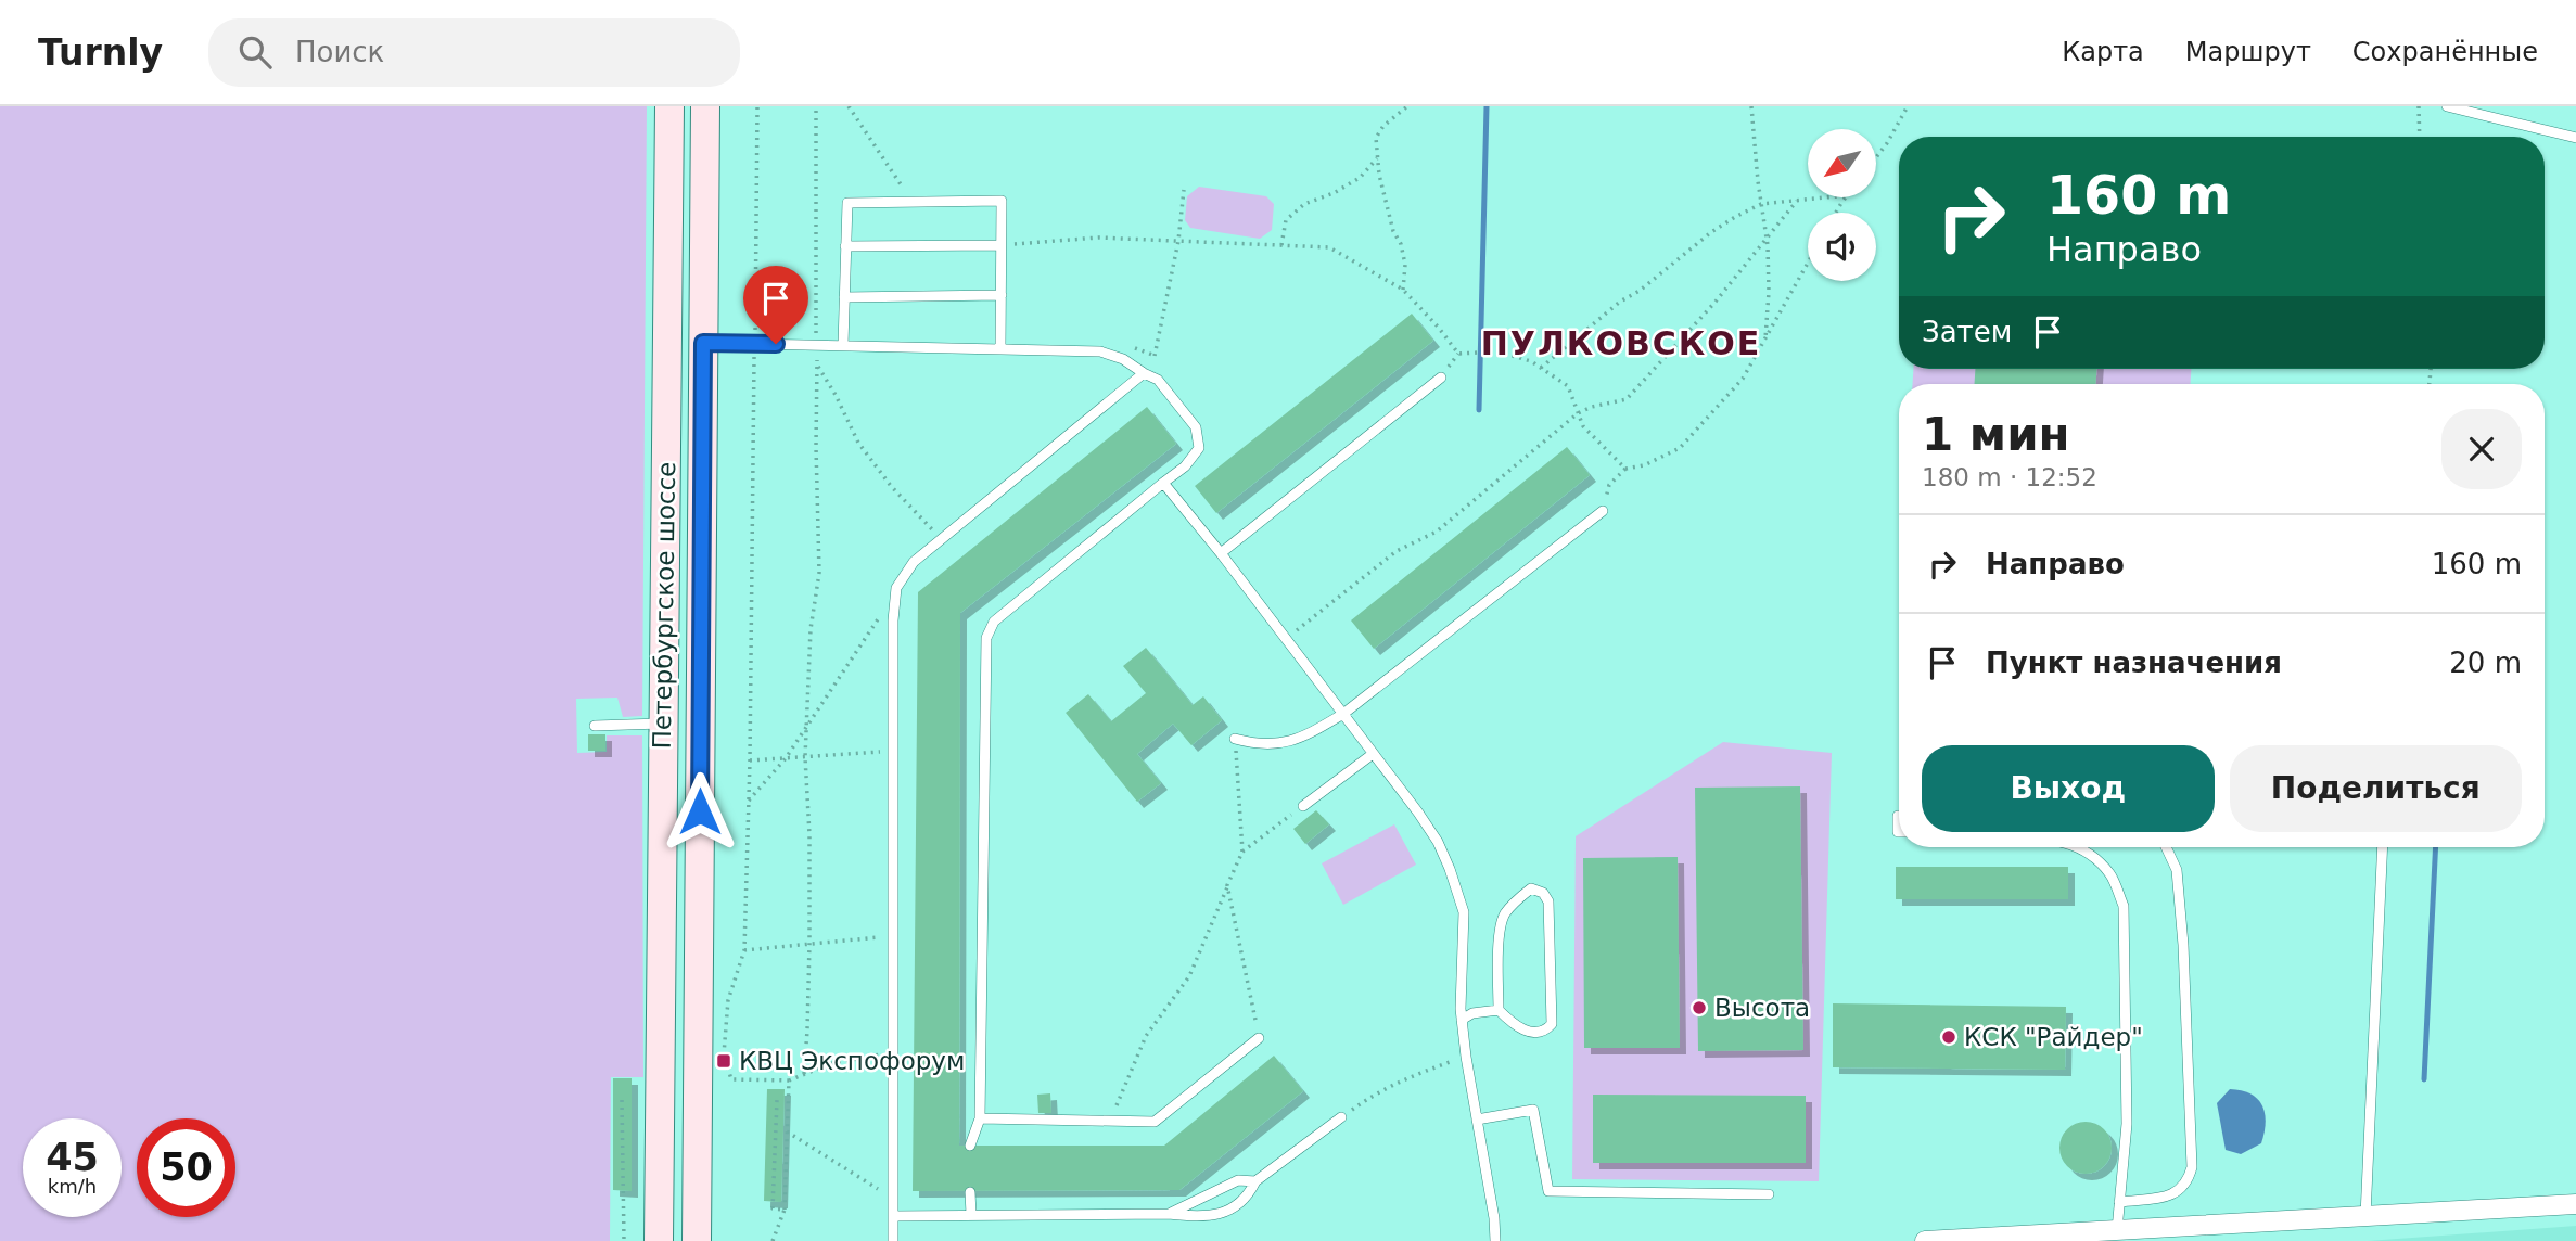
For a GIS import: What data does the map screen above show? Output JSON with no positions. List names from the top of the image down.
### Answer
{
  "streets": {
    "main road": ["Петербургское шоссе"]
  },
  "districts": ["ПУЛКОВСКОЕ"],
  "places": {
    "other": ["Высота", "КСК \"Райдер\""],
    "transit": ["КВЦ Экспофорум"]
  },
  "north": "bottom left",
  "page": {
    "header": "Turnly",
    "search": "Поиск",
    "nav": ["Карта", "Маршрут", "Сохранённые"],
    "turn": ["160 m", "Направо"],
    "then": "Затем",
    "heading": ["1 мин", "180 m · 12:52"],
    "list": [
      {
        "name": "Направо",
        "value": "160 m"
      },
      {
        "name": "Пункт назначения",
        "value": "20 m"
      }
    ],
    "buttons": ["Выход", "Поделиться"],
    "speed": "45 km/h",
    "limit": "50"
  }
}
